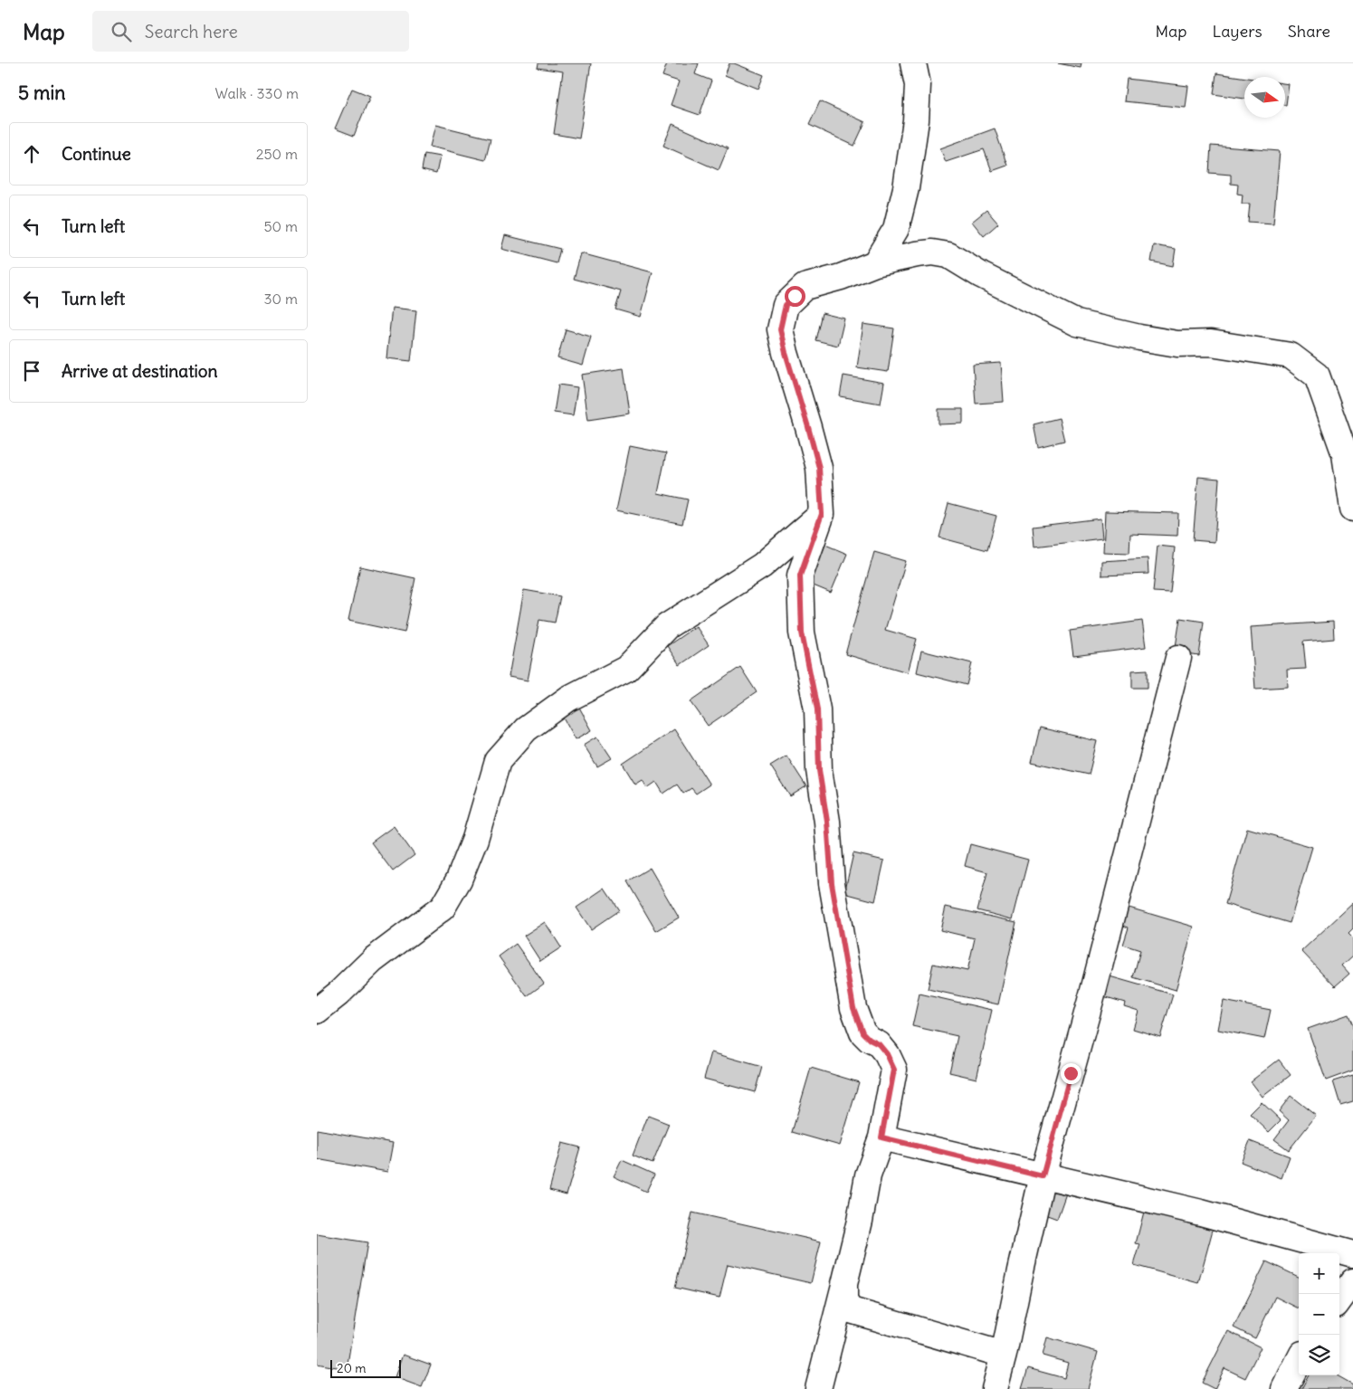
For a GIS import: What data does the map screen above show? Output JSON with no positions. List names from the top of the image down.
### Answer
{
  "scale_bar": "20 m",
  "north": "right",
  "page": {
    "header": "Map",
    "search": "Search here",
    "nav": ["Map", "Layers", "Share"],
    "heading": ["5 min", "Walk · 330 m"],
    "list": [
      ["Continue", "250 m"],
      ["Turn left", "50 m"],
      ["Turn left", "30 m"],
      "Arrive at destination"
    ],
    "map_buttons": ["+", "−"],
    "scale": "20 m"
  }
}
